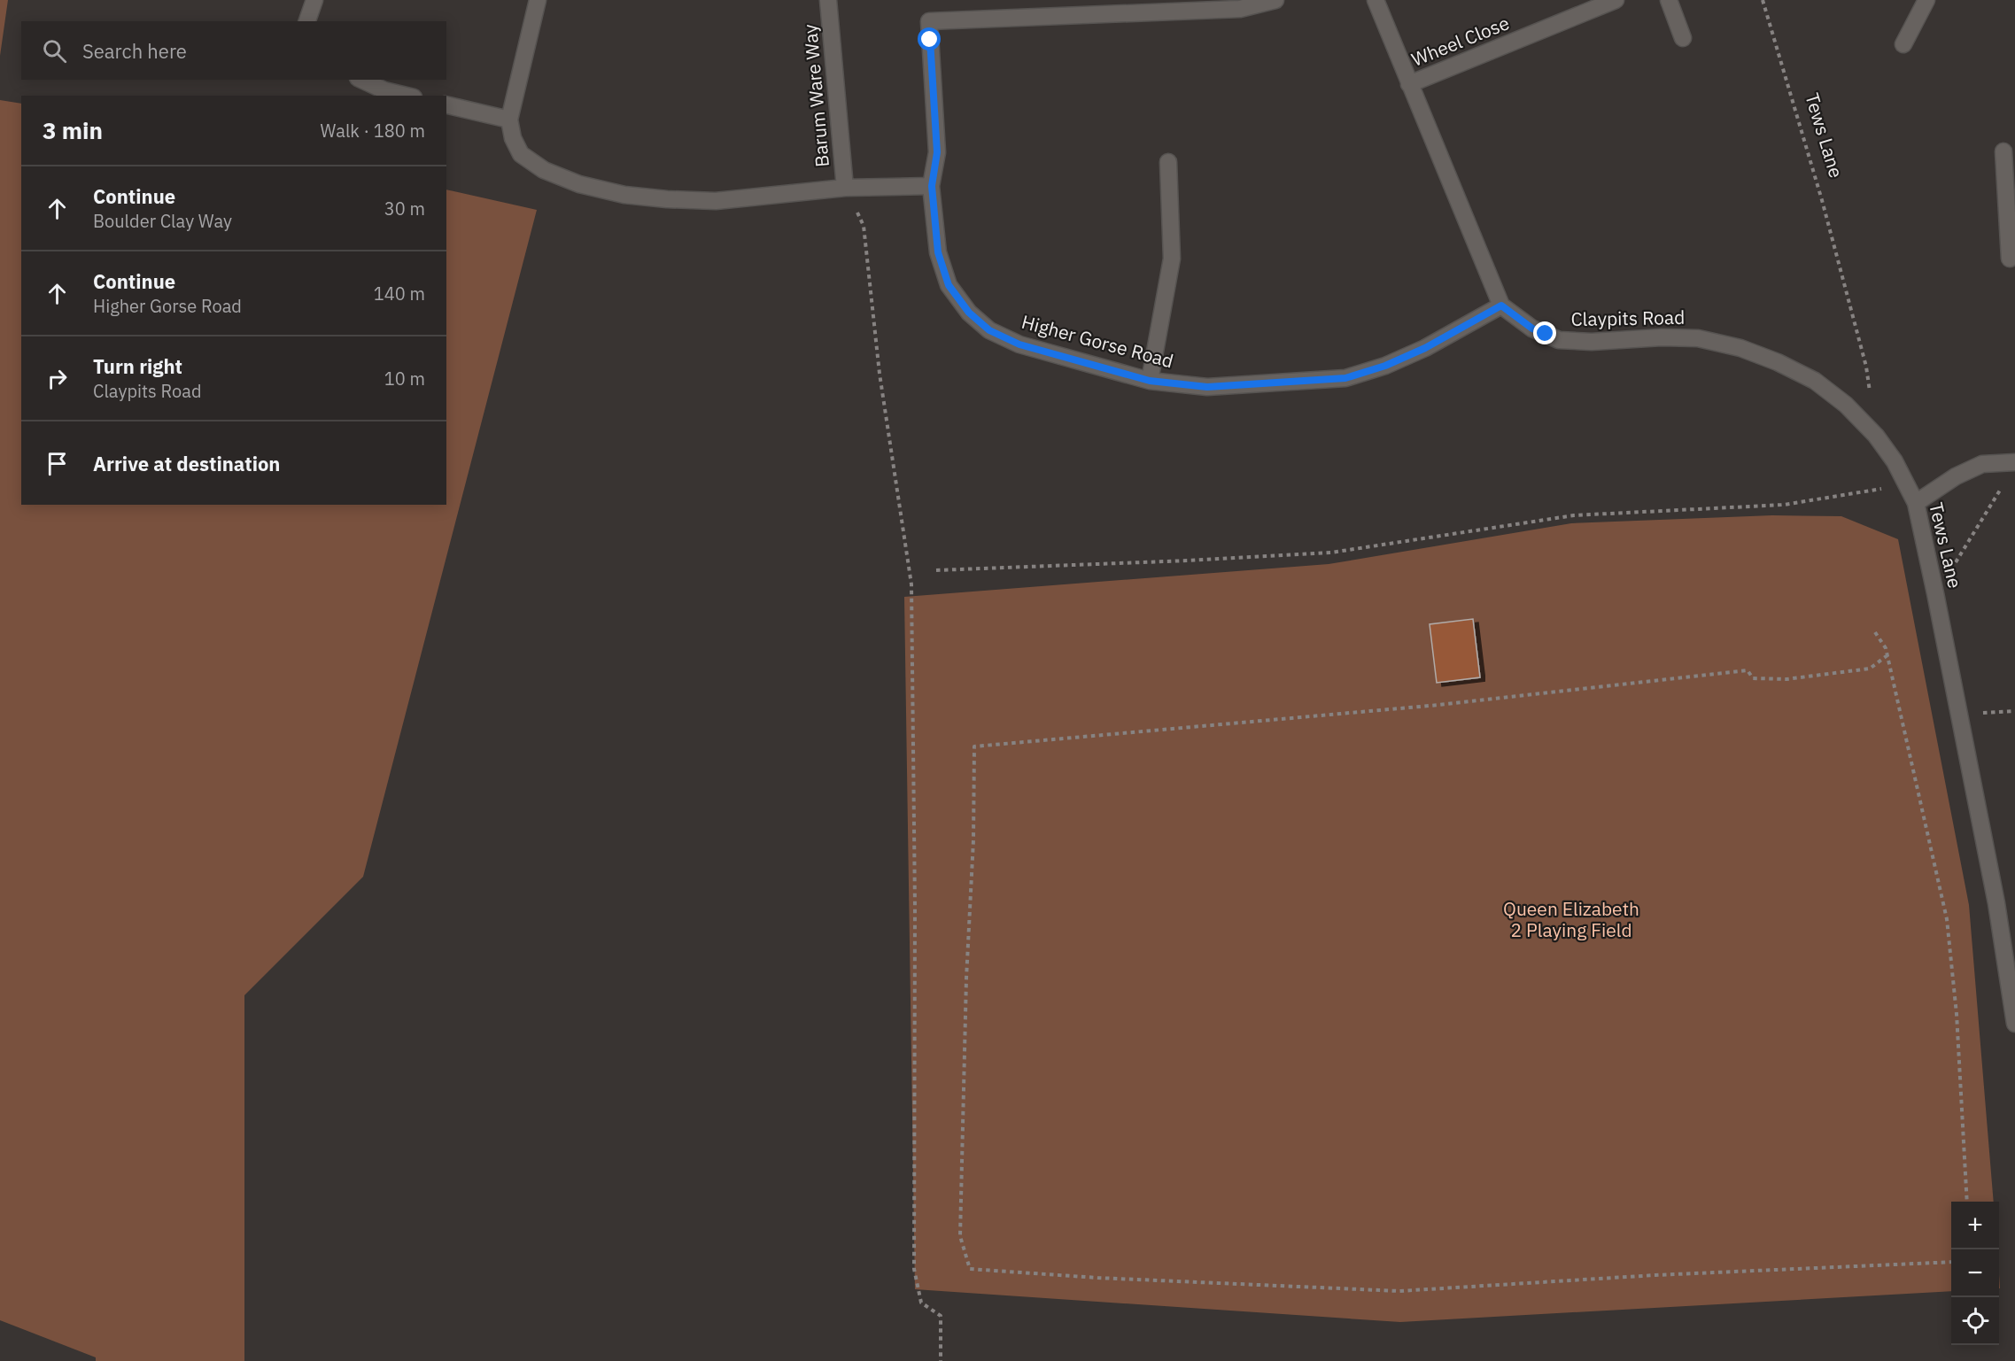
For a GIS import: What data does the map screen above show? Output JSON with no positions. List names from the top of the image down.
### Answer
{
  "streets": {
    "street": [
      "Wheel Close",
      "Barum Ware Way",
      "Tews Lane",
      "Claypits Road",
      "Higher Gorse Road"
    ]
  },
  "crossings": [
    ["Tews Lane", "Claypits Road"],
    ["Claypits Road", "Higher Gorse Road"]
  ],
  "parks": ["Queen Elizabeth 2 Playing Field"],
  "page": {
    "search": "Search here",
    "heading": ["3 min", "Walk · 180 m"],
    "list": [
      ["Continue", "Boulder Clay Way", "30 m"],
      ["Continue", "Higher Gorse Road", "140 m"],
      ["Turn right", "Claypits Road", "10 m"],
      "Arrive at destination"
    ],
    "map_buttons": ["+", "−"]
  }
}
